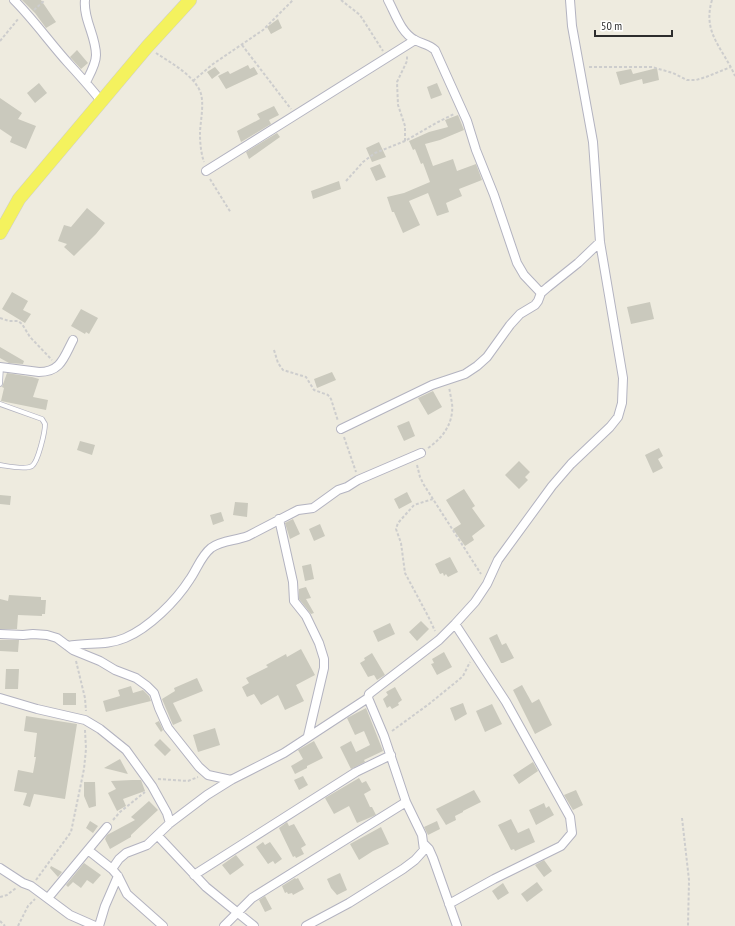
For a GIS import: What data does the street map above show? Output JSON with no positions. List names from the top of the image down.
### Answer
{
  "scale_bar": "50 m"
}
